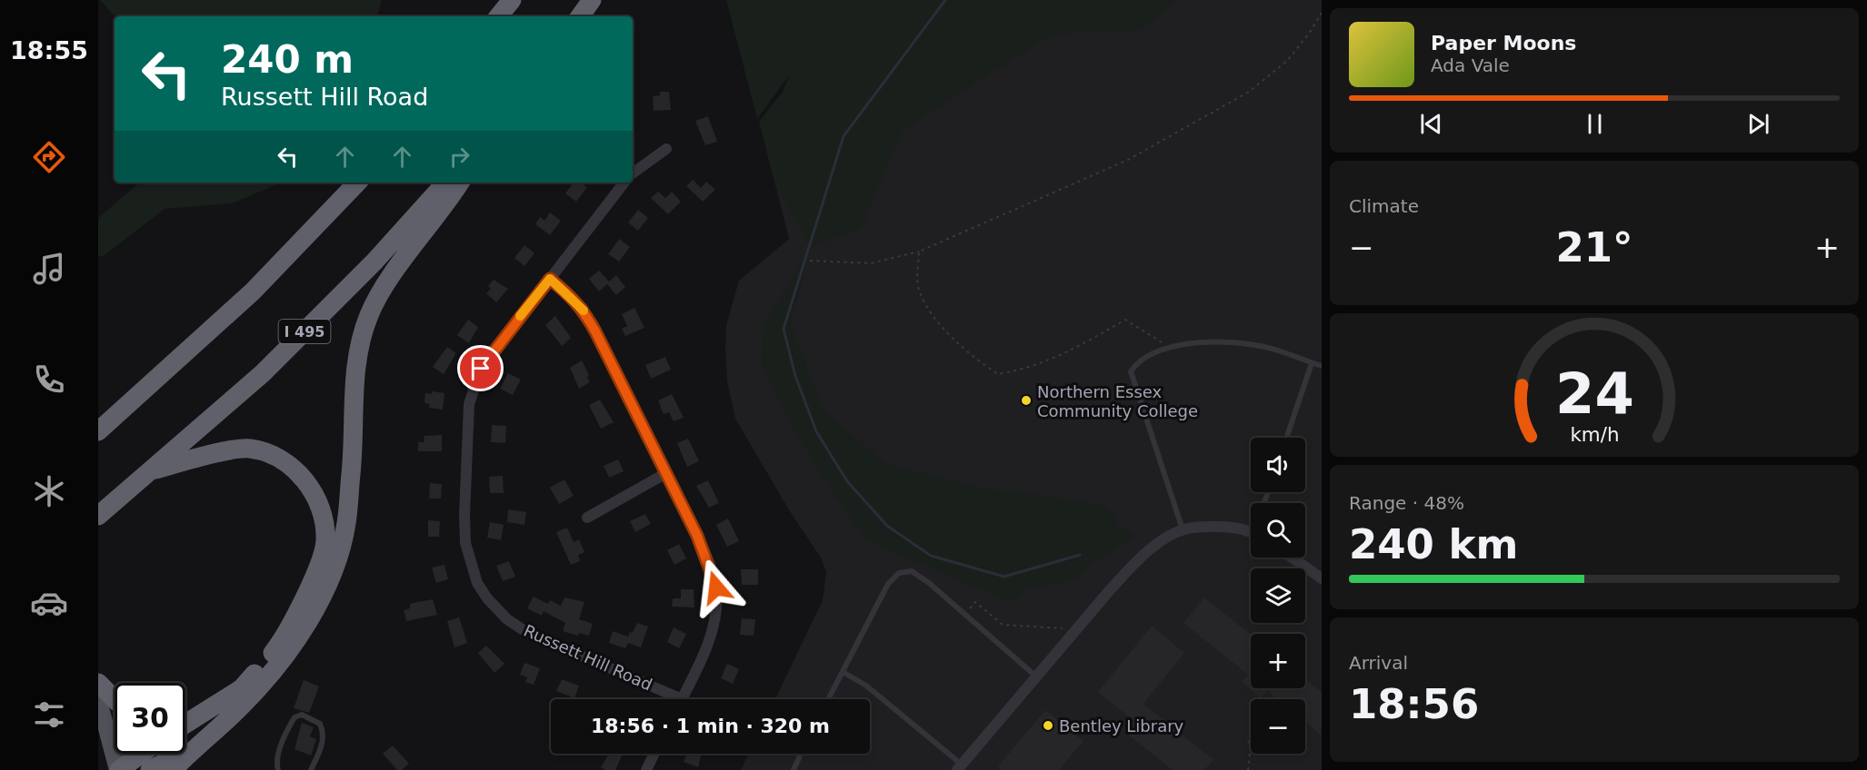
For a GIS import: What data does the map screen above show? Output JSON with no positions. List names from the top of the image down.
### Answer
{
  "streets": {
    "highway": ["I 495"],
    "street": ["Russett Hill Road"]
  },
  "places": ["Northern Essex Community College", "Bentley Library"],
  "page": {
    "tabs": "18:55",
    "turn": ["240 m", "Russett Hill Road"],
    "song": ["Paper Moons", "Ada Vale"],
    "tile": [
      "Climate",
      ["Range · 48%", "240 km"],
      ["Arrival", "18:56"]
    ],
    "heat": ["−", "21°", "+"],
    "map_buttons": ["+", "−"],
    "limit": "30",
    "trip": "18:56 · 1 min · 320 m",
    "gauge": ["24", "km/h"]
  }
}
